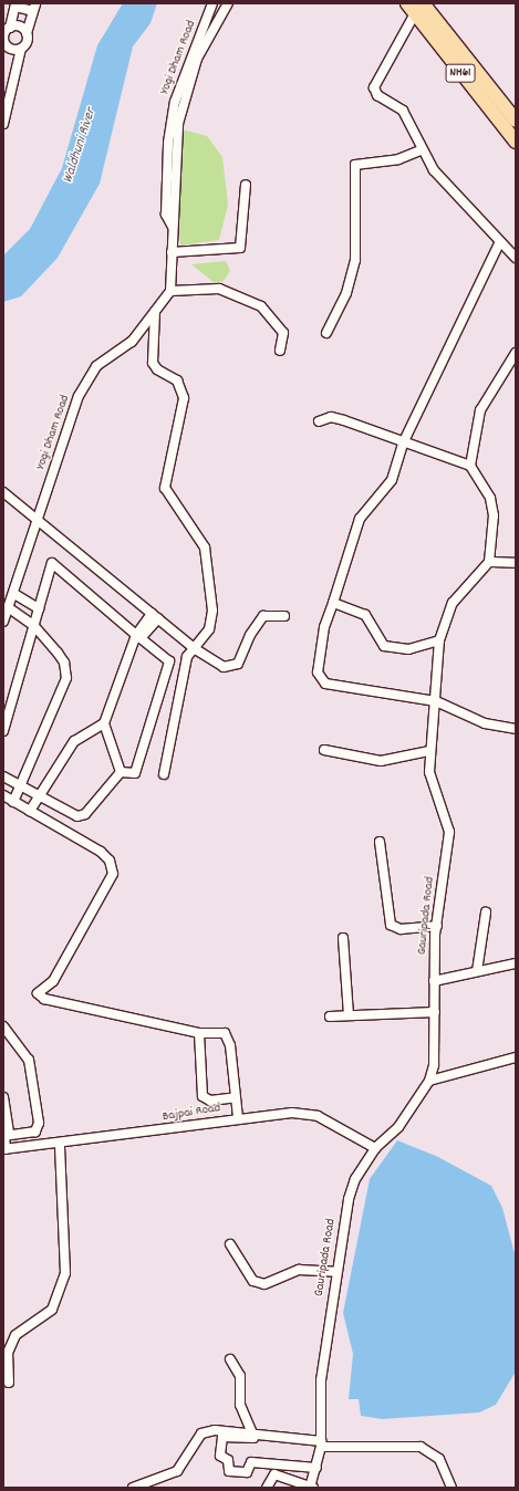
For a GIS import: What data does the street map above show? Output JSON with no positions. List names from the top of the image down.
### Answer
{
  "streets": {
    "highway": ["NH61"],
    "street": ["Yogi Dham Road", "Gauripada Road", "Bajpai Road"]
  },
  "crossings": [
    ["Gauripada Road", "Bajpai Road"]
  ],
  "water": ["Waldhuni River"]
}
